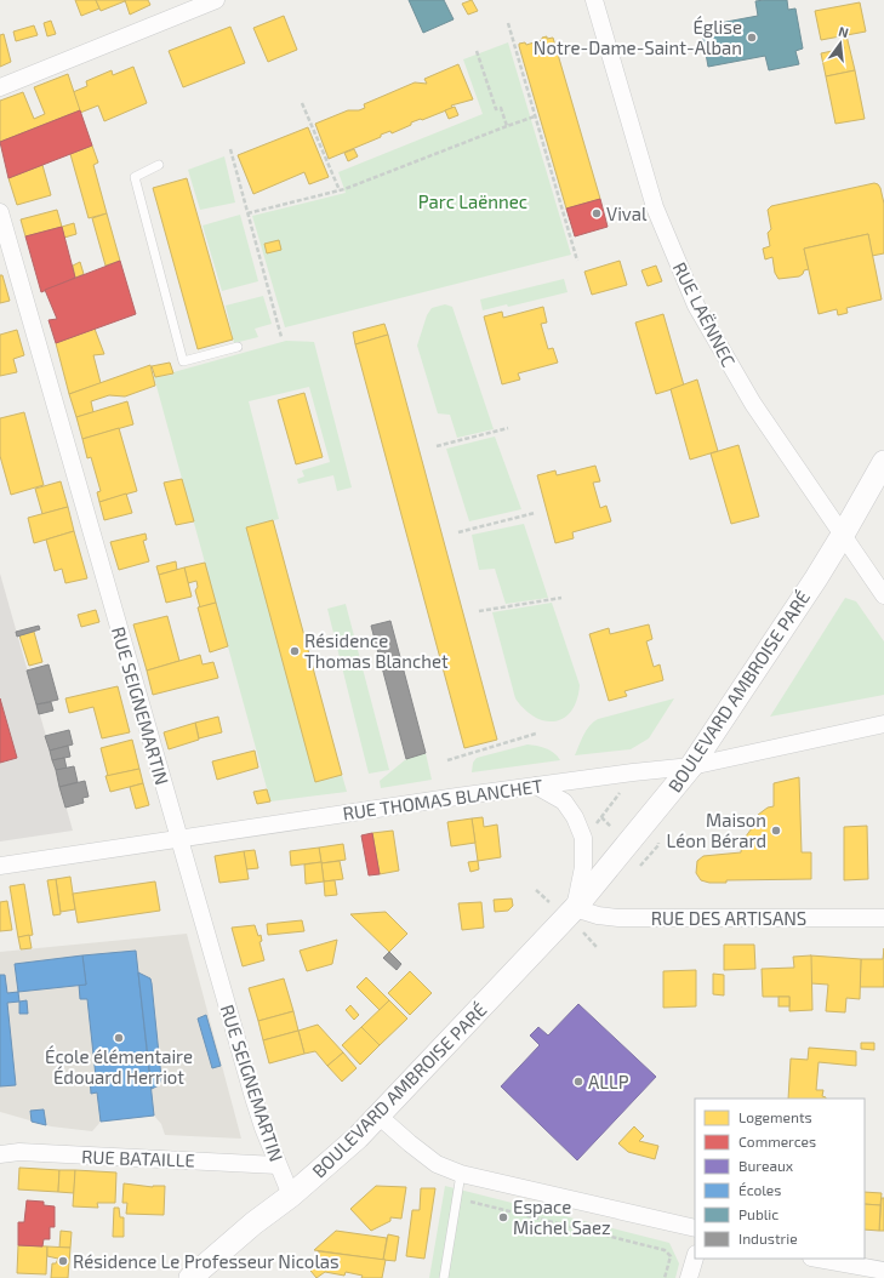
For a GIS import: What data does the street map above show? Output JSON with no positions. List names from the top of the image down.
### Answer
{
  "streets": {
    "street": [
      "RUE LAËNNEC",
      "BOULEVARD AMBROISE PARÉ",
      "RUE SEIGNEMARTIN",
      "RUE THOMAS BLANCHET",
      "RUE DES ARTISANS",
      "RUE BATAILLE"
    ]
  },
  "crossings": [
    ["RUE LAËNNEC", "BOULEVARD AMBROISE PARÉ"],
    ["BOULEVARD AMBROISE PARÉ", "RUE SEIGNEMARTIN"],
    ["BOULEVARD AMBROISE PARÉ", "RUE THOMAS BLANCHET"],
    ["BOULEVARD AMBROISE PARÉ", "RUE DES ARTISANS"],
    ["RUE SEIGNEMARTIN", "RUE THOMAS BLANCHET"],
    ["RUE SEIGNEMARTIN", "RUE BATAILLE"]
  ],
  "parks": ["Parc Laënnec"],
  "places": [
    "Église Notre-Dame-Saint-Alban",
    "Vival",
    "Résidence Thomas Blanchet",
    "Maison Léon Bérard",
    "École élémentaire Édouard Herriot",
    "ALLP",
    "Espace Michel Saez",
    "Résidence Le Professeur Nicolas"
  ],
  "legend": [
    "Logements",
    "Commerces",
    "Bureaux",
    "Écoles",
    "Public",
    "Industrie"
  ],
  "north": "top"
}
